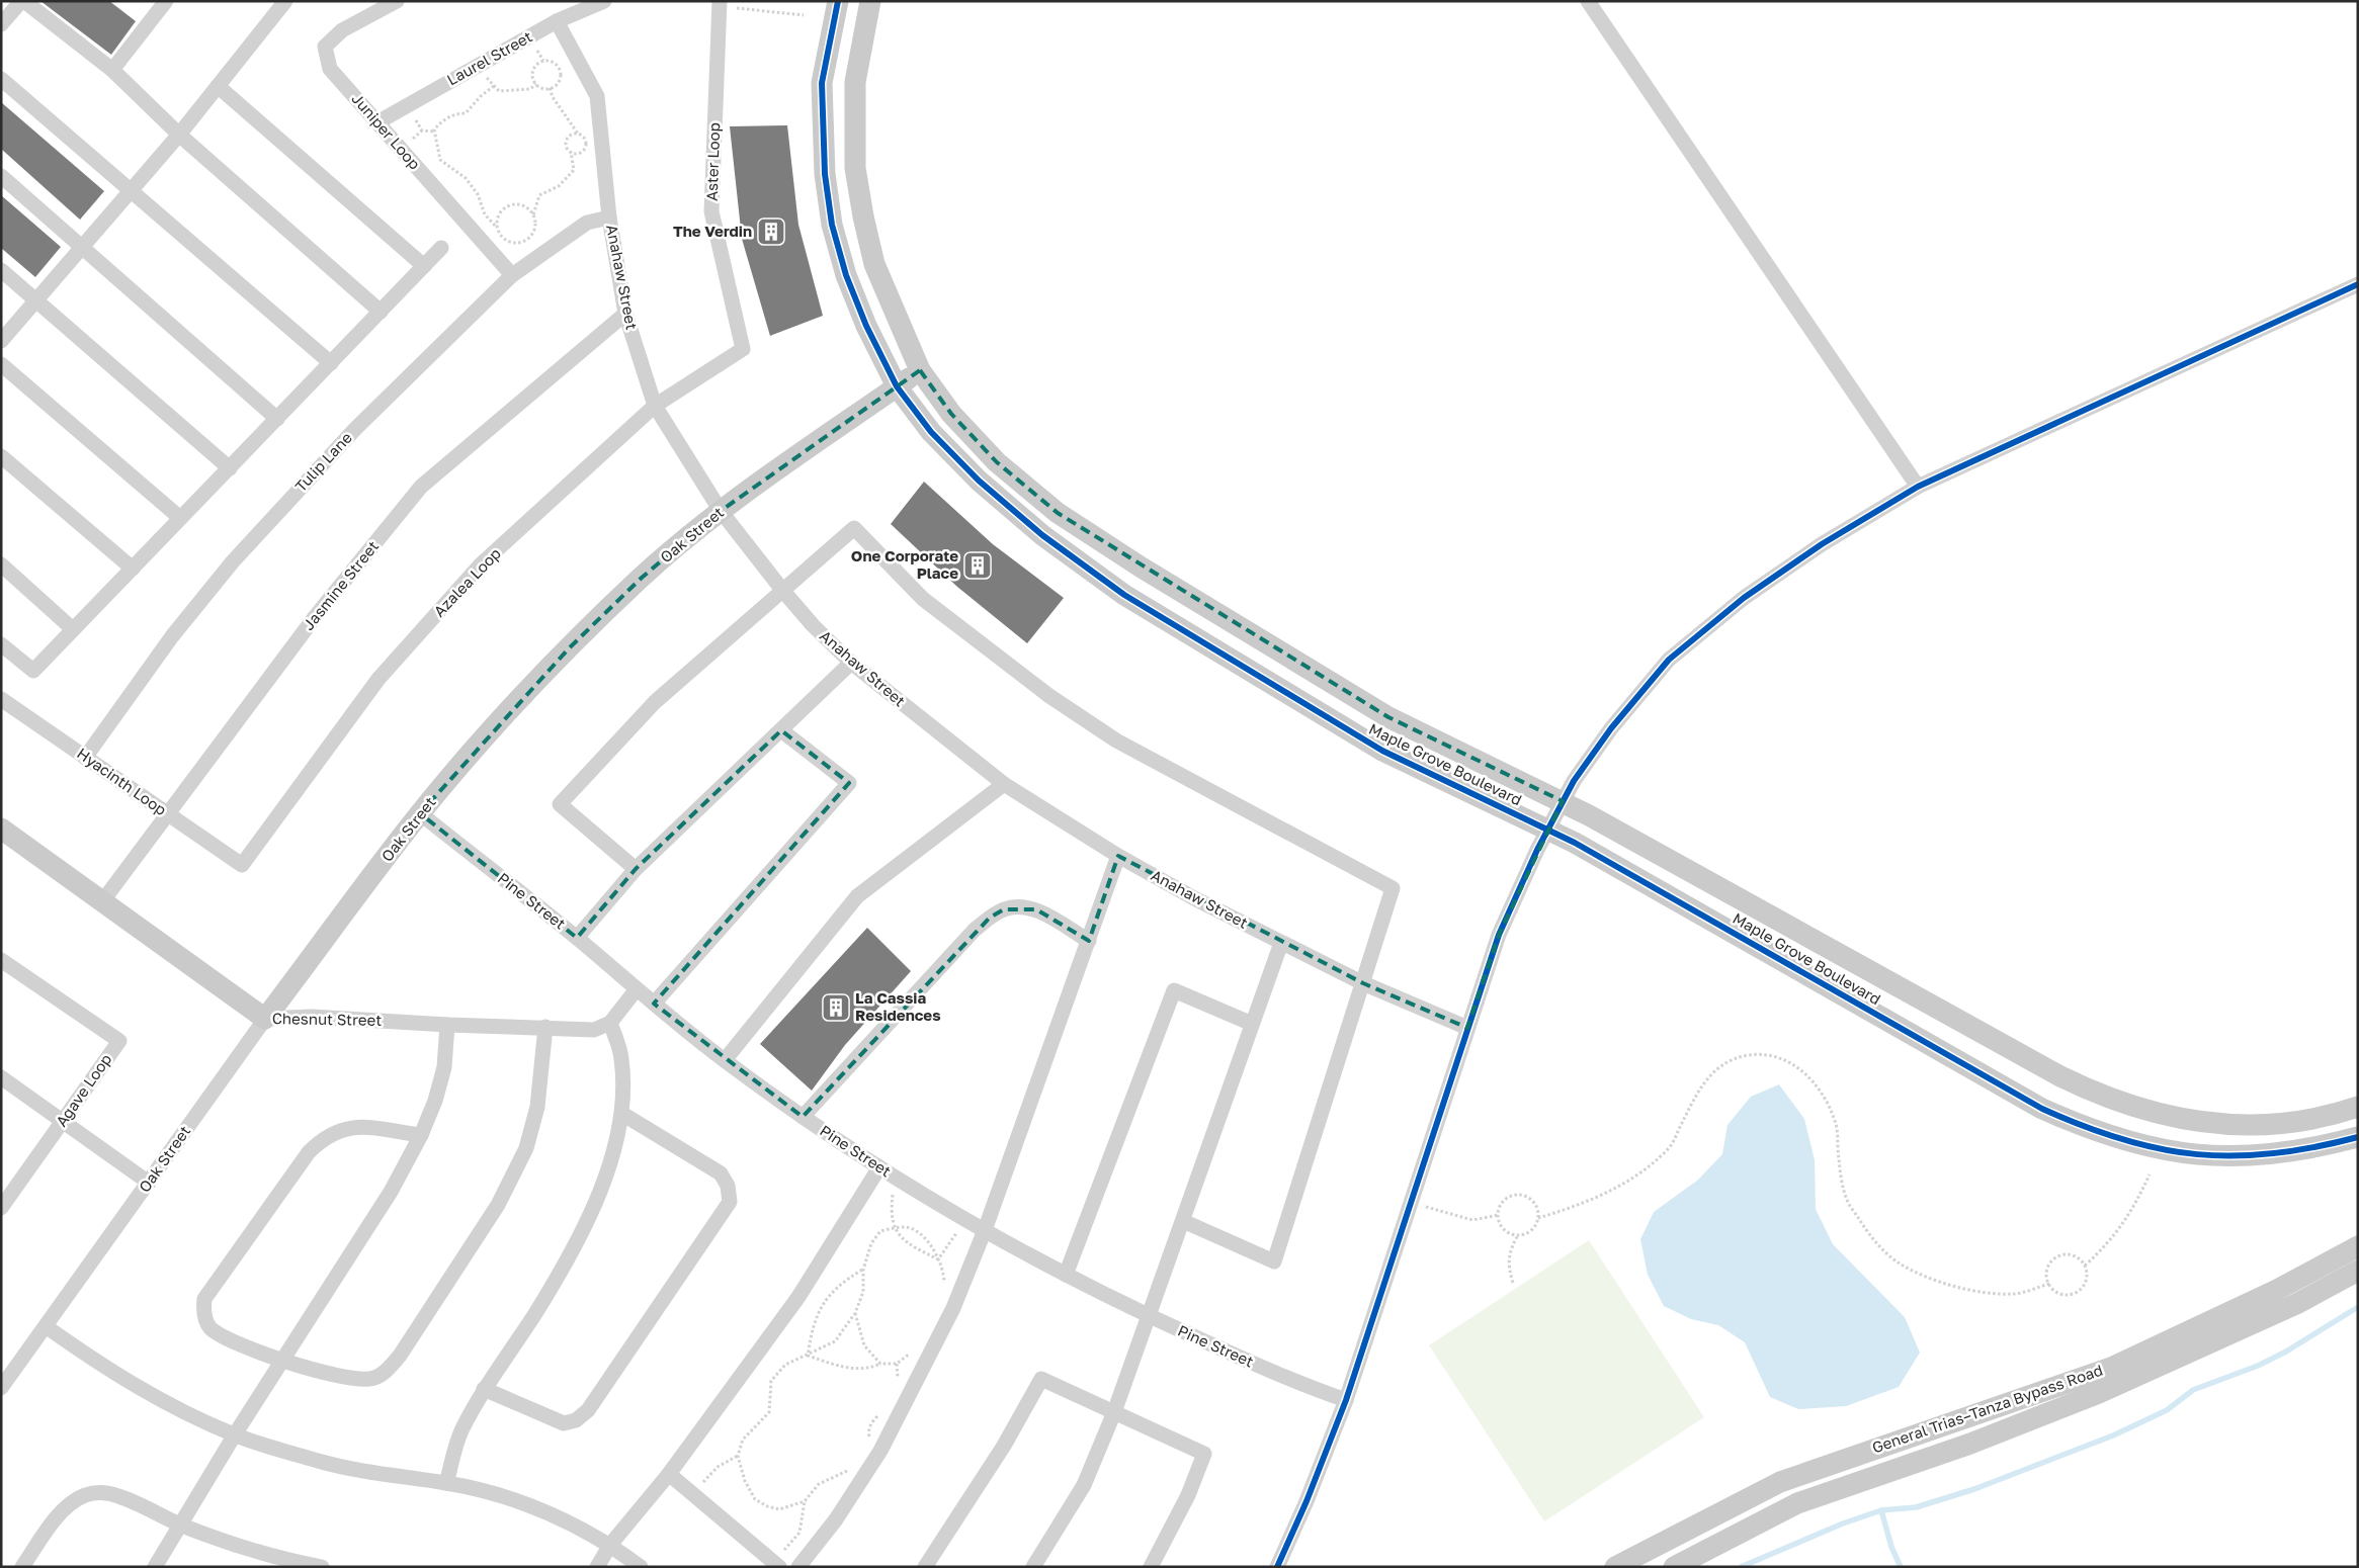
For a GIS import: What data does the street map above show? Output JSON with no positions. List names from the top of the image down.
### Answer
{
  "streets": {
    "street": [
      "Laurel Street",
      "Juniper Loop",
      "Aster Loop",
      "Anahaw Street",
      "Tulip Lane",
      "Oak Street",
      "Azalea Loop",
      "Jasmine Street",
      "Maple Grove Boulevard",
      "Hyacinth Loop",
      "Pine Street",
      "Chesnut Street",
      "Agave Loop",
      "General Trias–Tanza Bypass Road"
    ]
  },
  "crossings": [
    ["Laurel Street", "Juniper Loop"],
    ["Laurel Street", "Anahaw Street"],
    ["Juniper Loop", "Tulip Lane"],
    ["Aster Loop", "Azalea Loop"],
    ["Anahaw Street", "Tulip Lane"],
    ["Anahaw Street", "Oak Street"],
    ["Anahaw Street", "Azalea Loop"],
    ["Anahaw Street", "Jasmine Street"],
    ["Tulip Lane", "Hyacinth Loop"],
    ["Oak Street", "Maple Grove Boulevard"],
    ["Oak Street", "Pine Street"],
    ["Oak Street", "Chesnut Street"],
    ["Azalea Loop", "Hyacinth Loop"],
    ["Jasmine Street", "Hyacinth Loop"],
    ["Jasmine Street", "Chesnut Street"]
  ],
  "places": {
    "building": ["The Verdin", "One Corporate Place", "La Cassia Residences"]
  }
}
